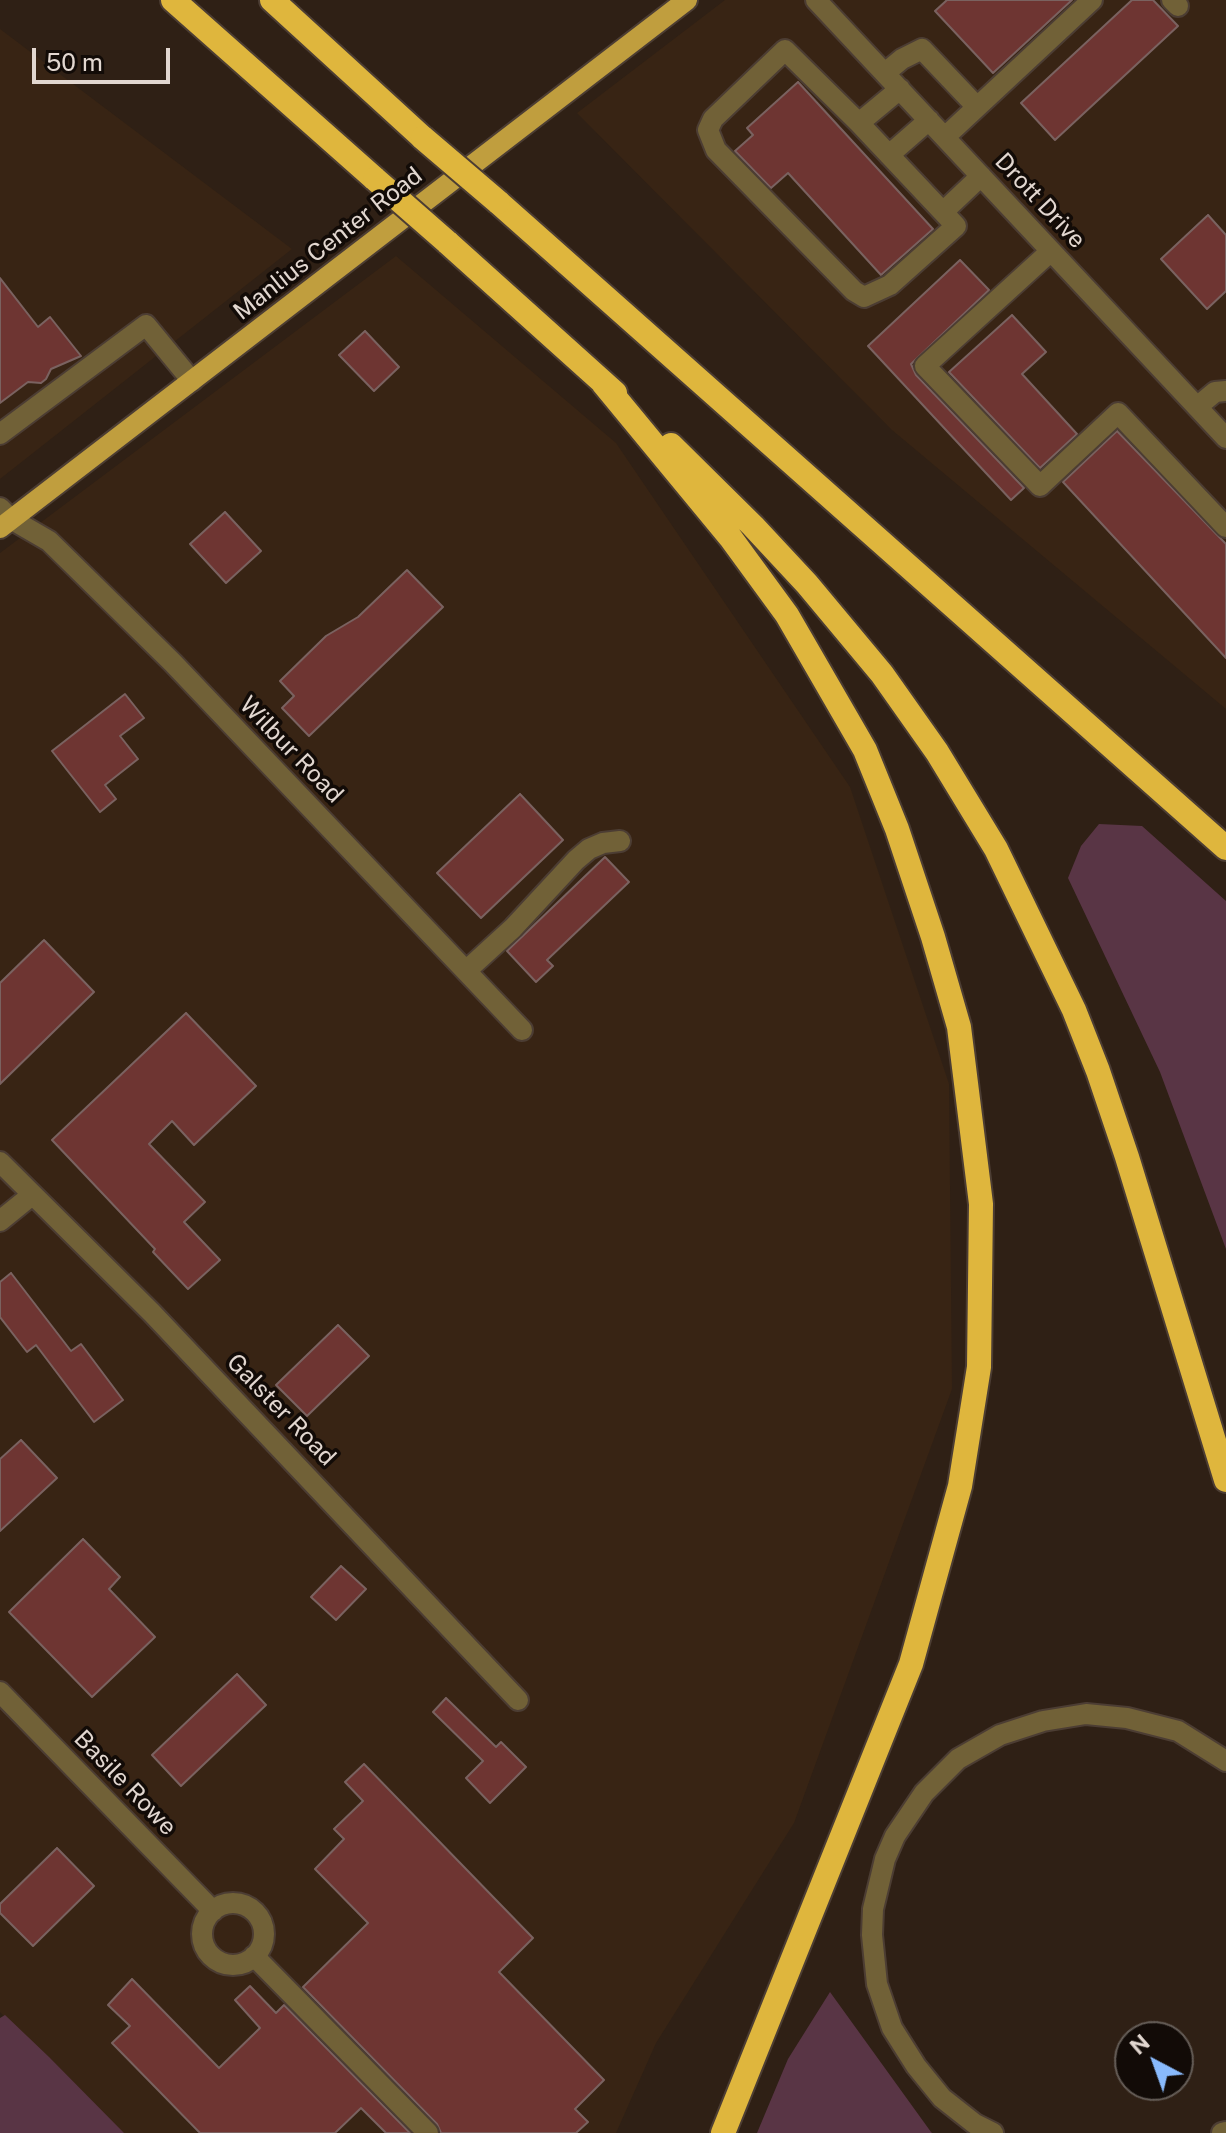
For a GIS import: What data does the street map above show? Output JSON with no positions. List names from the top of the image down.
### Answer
{
  "streets": {
    "main road": ["Manlius Center Road"],
    "street": [
      "Drott Drive",
      "Wilbur Road",
      "Galster Road",
      "Basile Rowe"
    ]
  },
  "crossings": [
    ["Manlius Center Road", "Wilbur Road"]
  ],
  "scale_bar": "50 m",
  "north": "top left"
}
